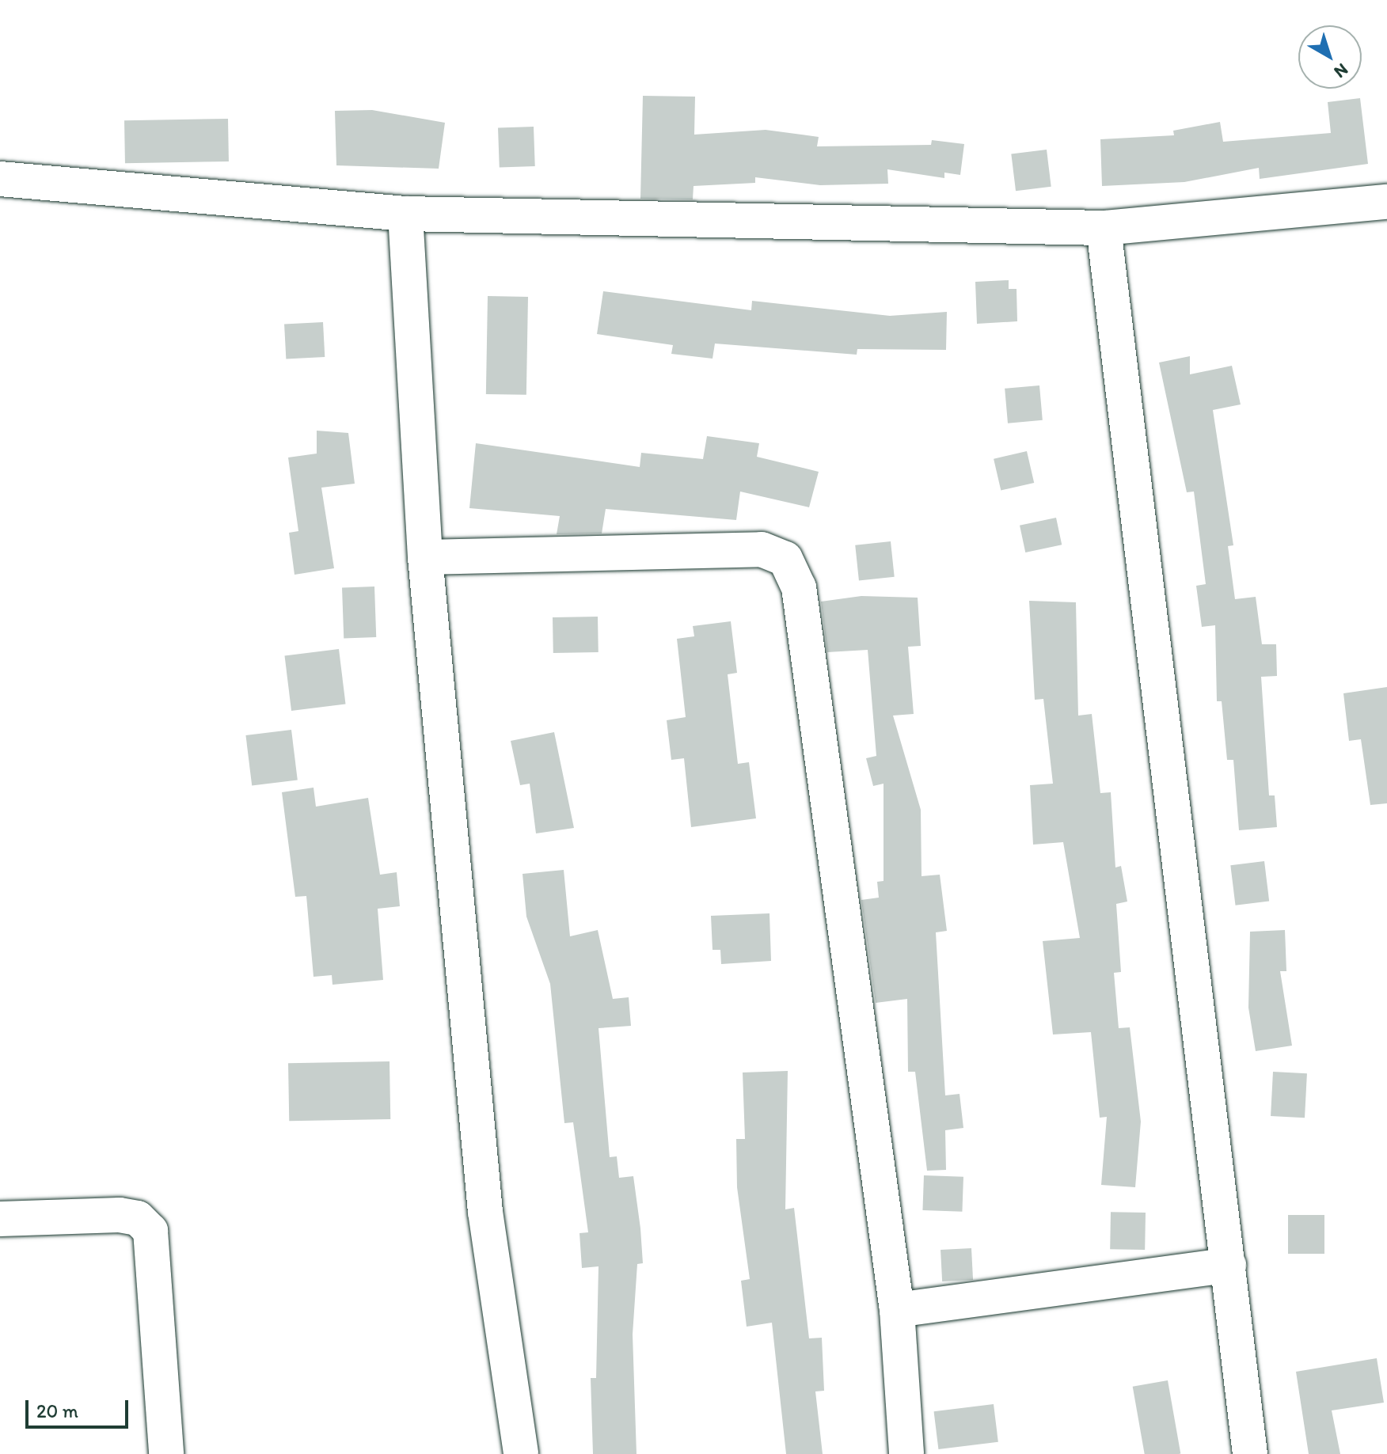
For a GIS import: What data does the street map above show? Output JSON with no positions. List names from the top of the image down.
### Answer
{
  "scale_bar": "20 m",
  "north": "bottom right"
}
